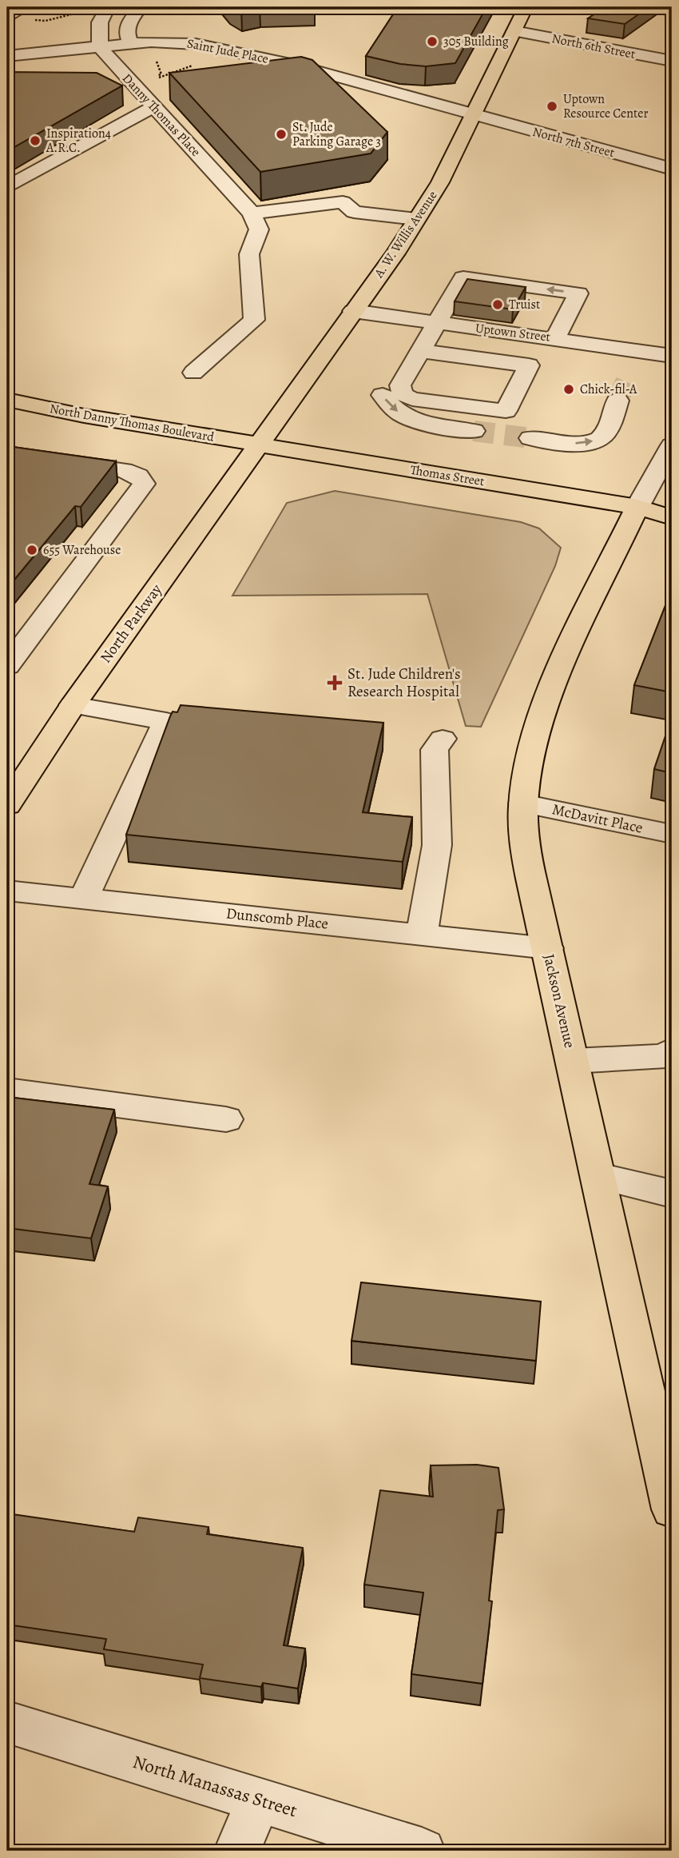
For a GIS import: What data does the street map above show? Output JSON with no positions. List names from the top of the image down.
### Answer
{
  "streets": {
    "main road": [
      "A. W. Willis Avenue",
      "North Danny Thomas Boulevard",
      "Thomas Street",
      "North Parkway",
      "Jackson Avenue"
    ],
    "street": [
      "North 6th Street",
      "Saint Jude Place",
      "Danny Thomas Place",
      "North 7th Street",
      "Uptown Street",
      "McDavitt Place",
      "Dunscomb Place",
      "North Manassas Street"
    ]
  },
  "crossings": [
    ["North 6th Street", "A. W. Willis Avenue"],
    ["Saint Jude Place", "Danny Thomas Place"],
    ["Saint Jude Place", "North 7th Street"],
    ["Saint Jude Place", "A. W. Willis Avenue"],
    ["North 7th Street", "A. W. Willis Avenue"],
    ["A. W. Willis Avenue", "Uptown Street"],
    ["A. W. Willis Avenue", "North Danny Thomas Boulevard"],
    ["A. W. Willis Avenue", "Thomas Street"],
    ["A. W. Willis Avenue", "North Parkway"],
    ["North Danny Thomas Boulevard", "Thomas Street"],
    ["North Danny Thomas Boulevard", "North Parkway"],
    ["Thomas Street", "North Parkway"],
    ["Thomas Street", "Jackson Avenue"],
    ["McDavitt Place", "Jackson Avenue"],
    ["Dunscomb Place", "Jackson Avenue"]
  ],
  "places": {
    "other": [
      "305 Building",
      "Uptown Resource Center",
      "St. Jude Parking Garage 3",
      "Inspiration4 A.R.C.",
      "Truist",
      "Chick-fil-A",
      "655 Warehouse"
    ],
    "health": ["St. Jude Children's Research Hospital"]
  }
}
